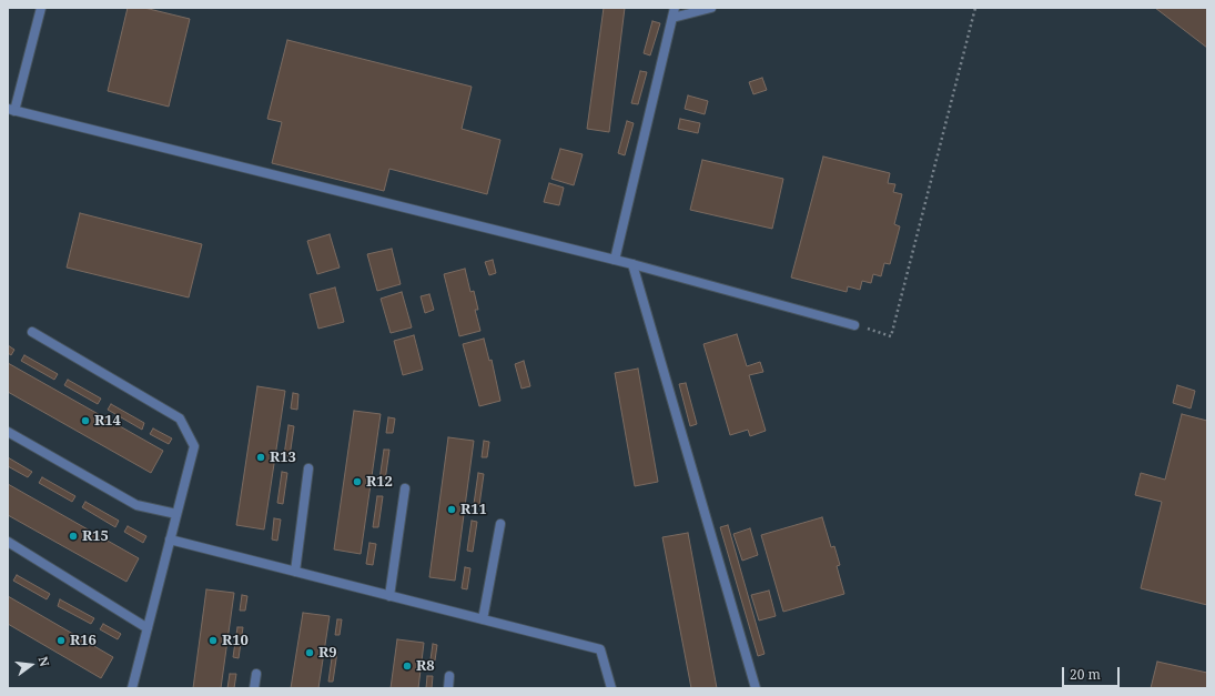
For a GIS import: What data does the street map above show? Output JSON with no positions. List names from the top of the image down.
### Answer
{
  "places": [
    "R14",
    "R13",
    "R12",
    "R11",
    "R15",
    "R16",
    "R10",
    "R9",
    "R8"
  ],
  "scale_bar": "20 m",
  "north": "right"
}
